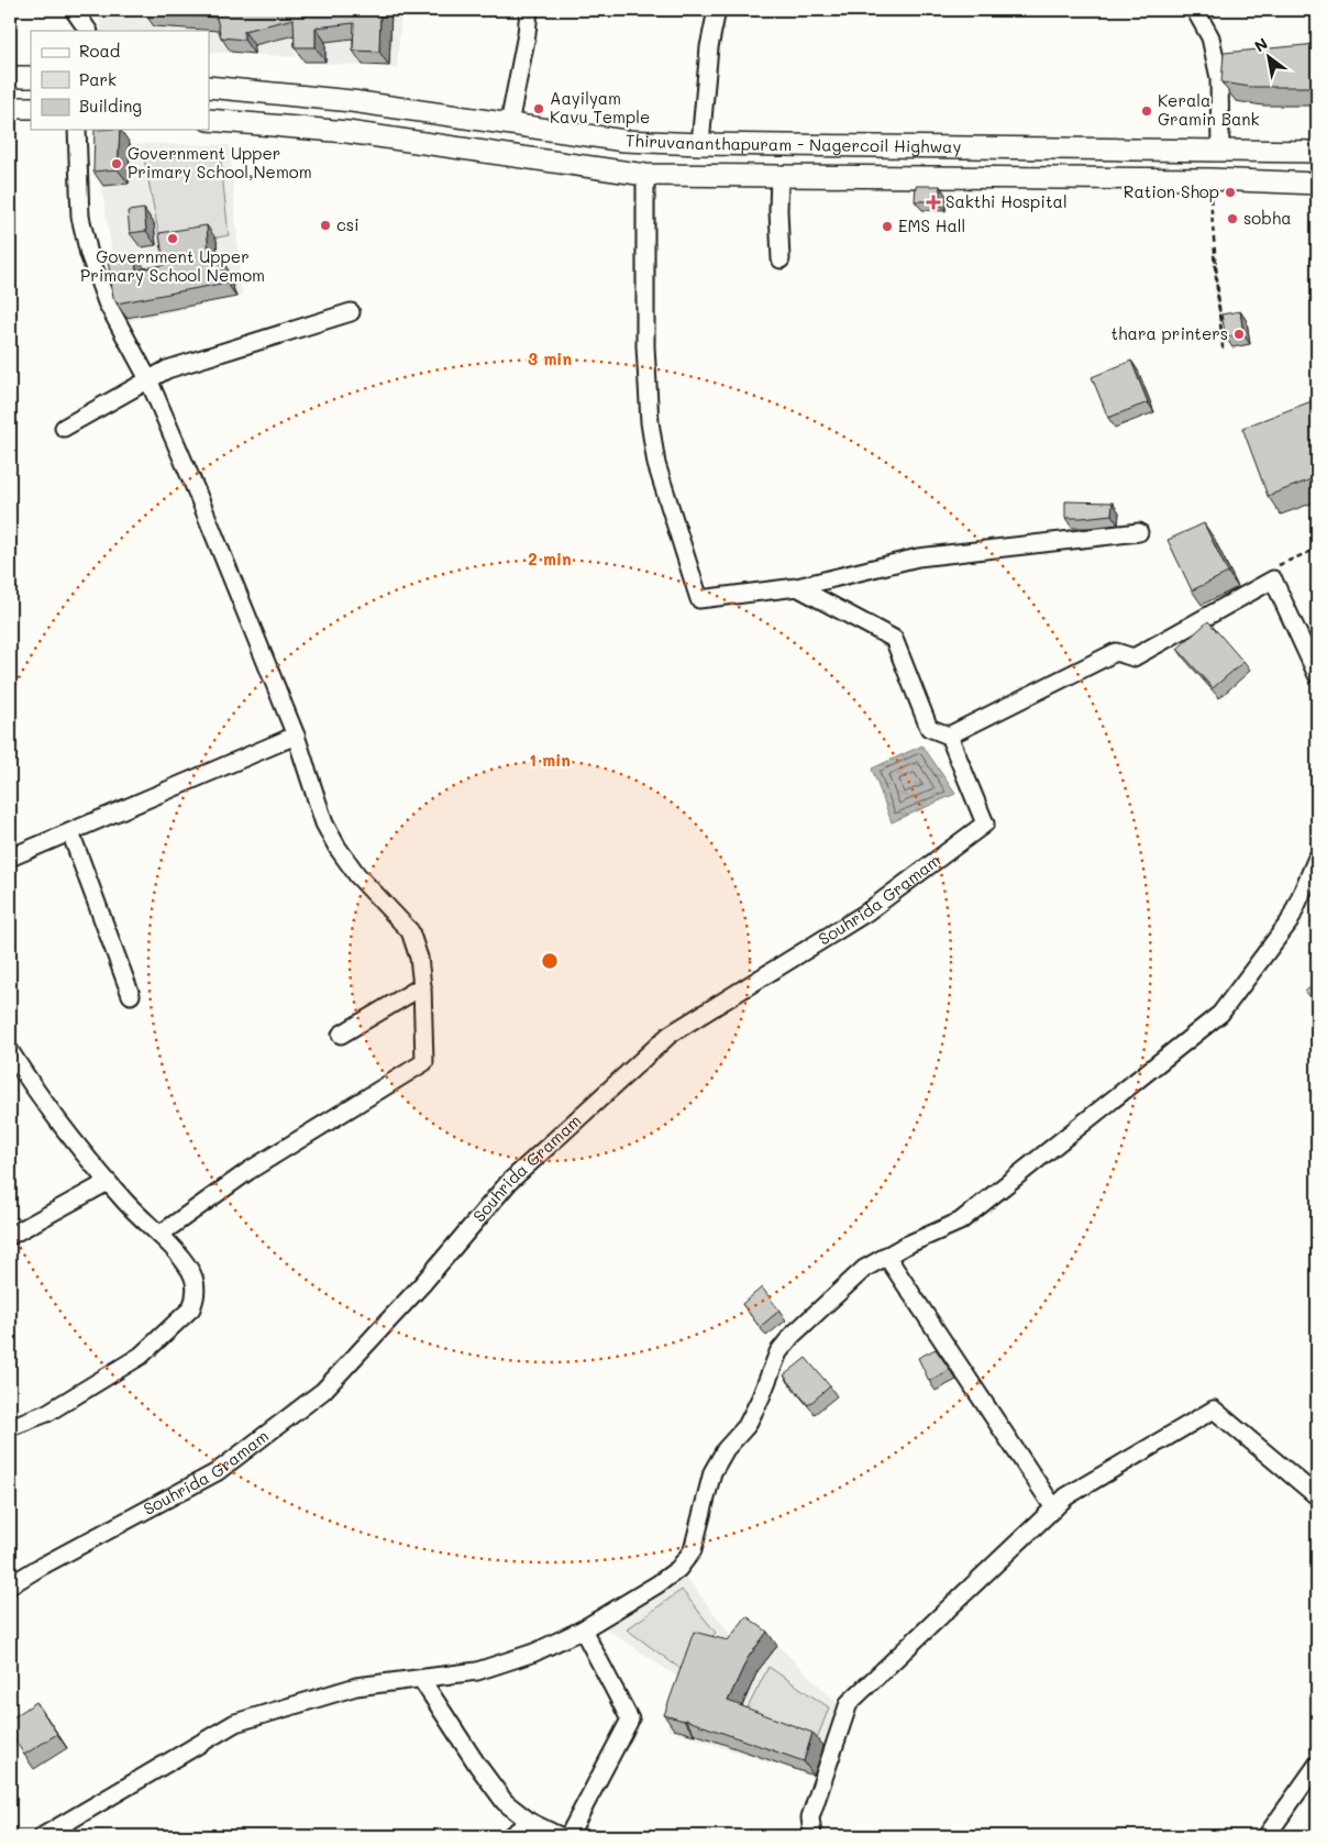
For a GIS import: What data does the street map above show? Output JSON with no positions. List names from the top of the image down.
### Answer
{
  "streets": {
    "main road": ["Thiruvananthapuram - Nagercoil Highway"],
    "street": ["Souhrida Gramam"]
  },
  "places": {
    "other": [
      "Aayilyam Kavu Temple",
      "Kerala Gramin Bank",
      "Government Upper Primary School,Nemom",
      "Ration Shop",
      "sobha",
      "csi",
      "EMS Hall",
      "Government Upper Primary School Nemom",
      "thara printers"
    ],
    "health": ["Sakthi Hospital"]
  },
  "legend": ["Road", "Park", "Building"],
  "north": "top left",
  "rings": ["3 min", "2 min", "1 min"]
}
